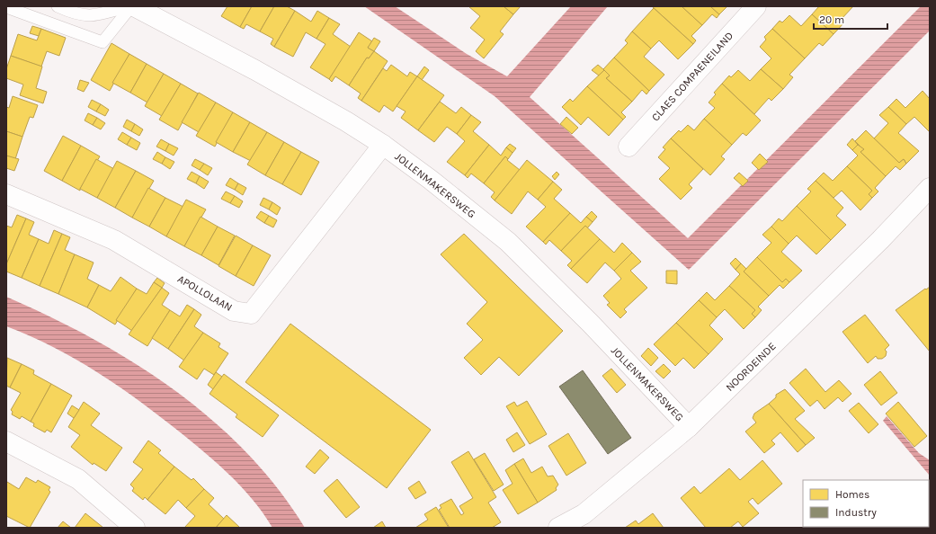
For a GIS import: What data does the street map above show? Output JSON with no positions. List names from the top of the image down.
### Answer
{
  "streets": {
    "street": [
      "CLAES COMPAENEILAND",
      "JOLLENMAKERSWEG",
      "APOLLOLAAN",
      "NOORDEINDE"
    ]
  },
  "crossings": [
    ["JOLLENMAKERSWEG", "APOLLOLAAN"],
    ["JOLLENMAKERSWEG", "NOORDEINDE"]
  ],
  "legend": ["Homes", "Industry"],
  "scale_bar": "20 m"
}
